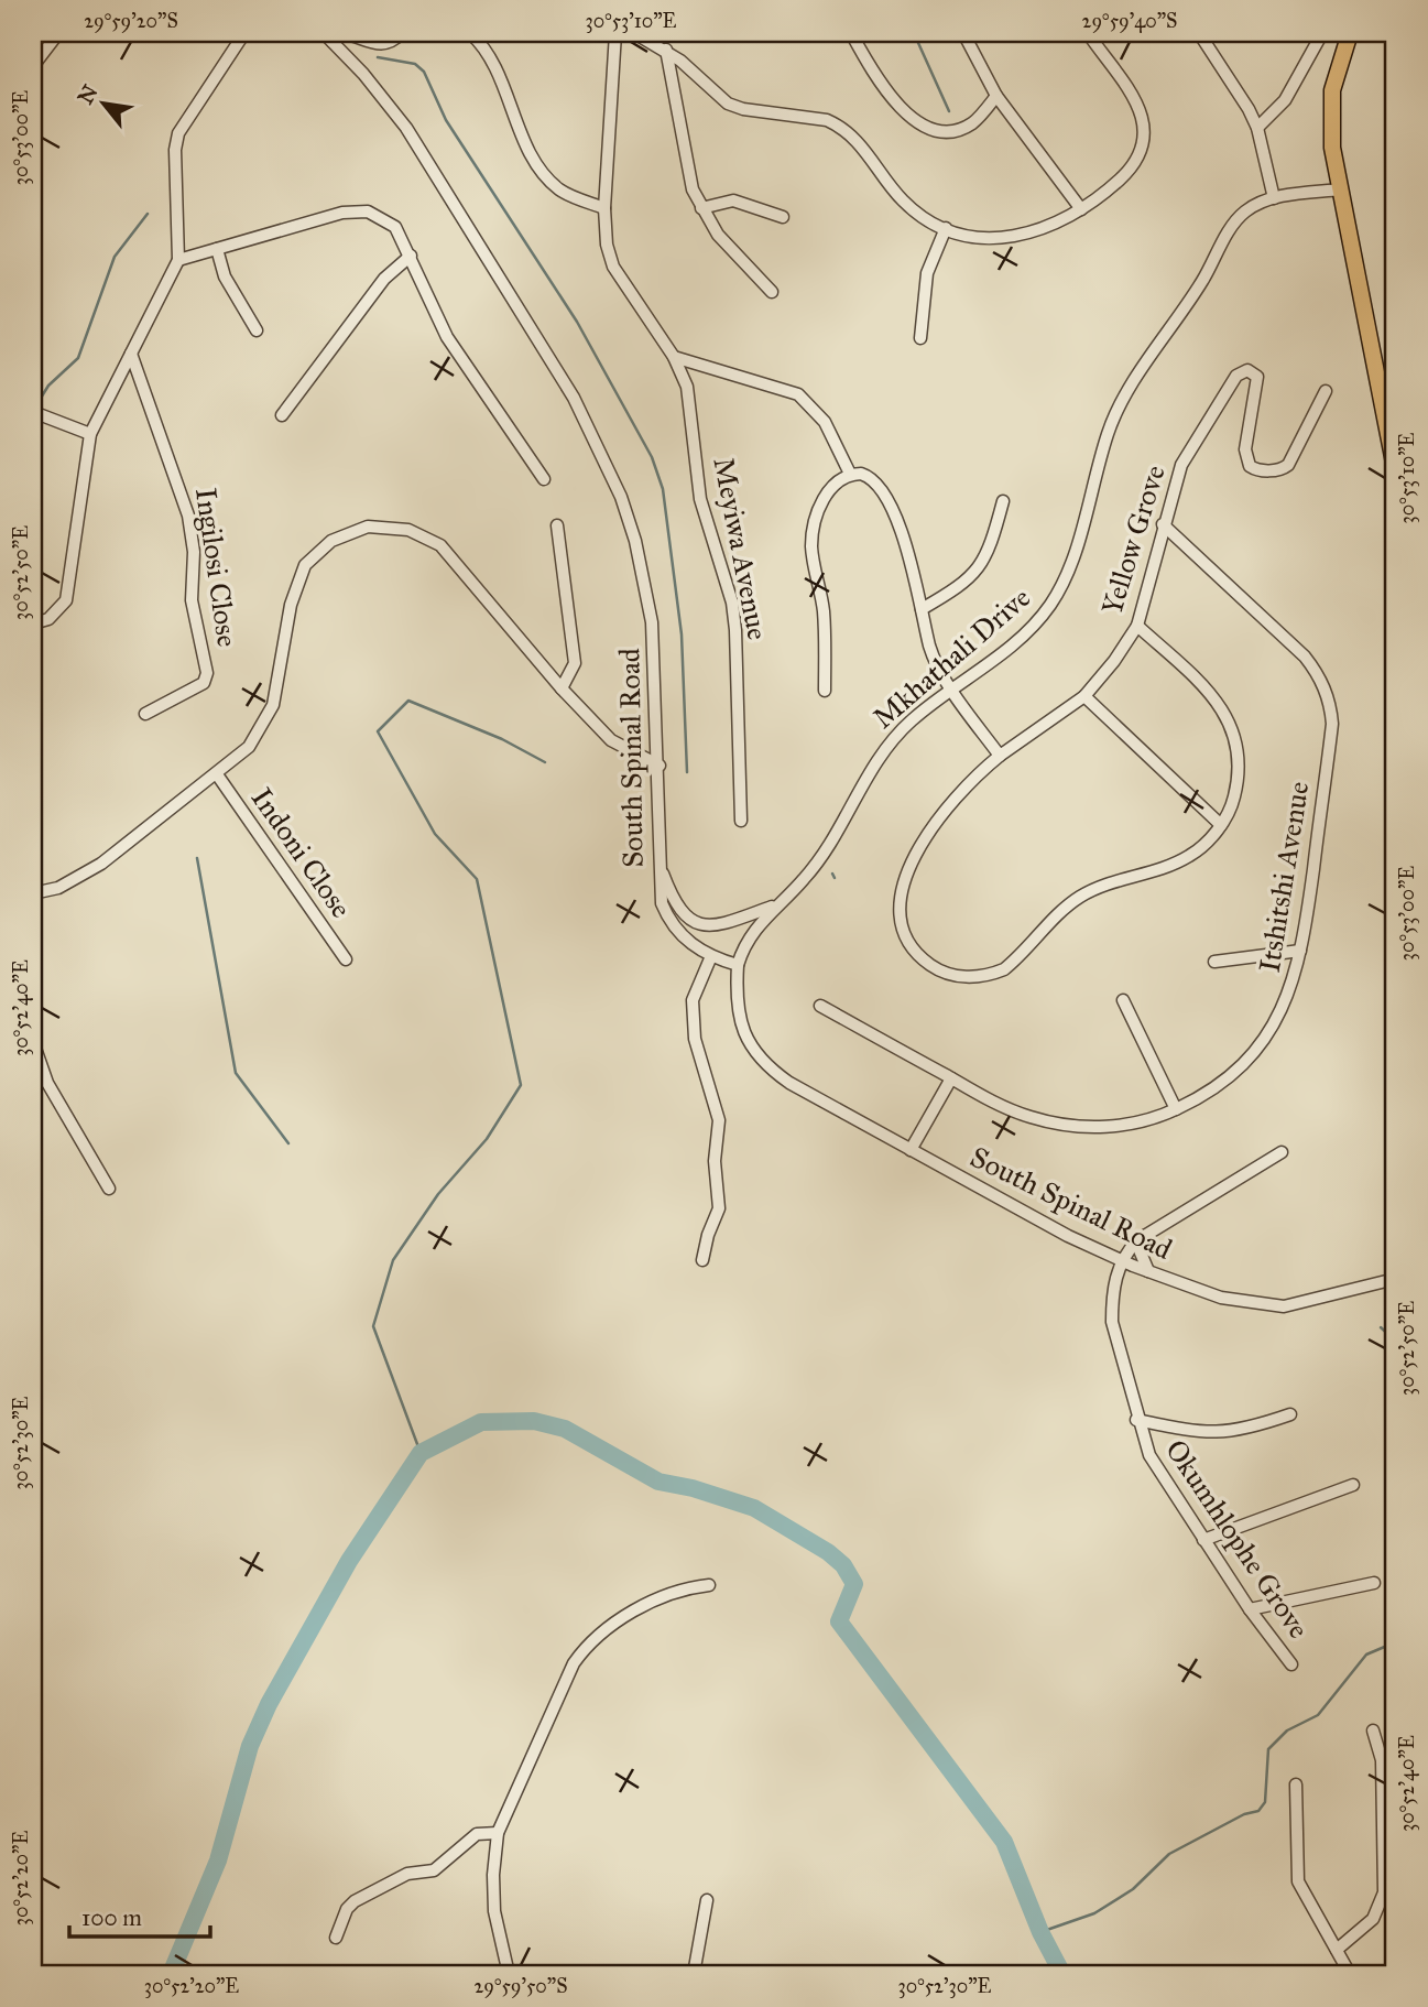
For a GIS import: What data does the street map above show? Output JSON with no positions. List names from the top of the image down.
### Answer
{
  "streets": {
    "street": [
      "Yellow Grove",
      "Meyiwa Avenue",
      "Ingilosi Close",
      "Mkhathali Drive",
      "South Spinal Road",
      "Indoni Close",
      "Itshitshi Avenue",
      "Okumhlophe Grove"
    ]
  },
  "crossings": [
    ["Yellow Grove", "Itshitshi Avenue"],
    ["Mkhathali Drive", "South Spinal Road"],
    ["South Spinal Road", "Okumhlophe Grove"]
  ],
  "scale_bar": "100 m",
  "north": "top left",
  "coordinates": [
    "29°59'20\"S",
    "30°53'10\"E",
    "29°59'40\"S",
    "30°53'00\"E",
    "30°52'50\"E",
    "30°52'40\"E",
    "30°52'30\"E",
    "30°52'20\"E",
    "29°59'50\"S"
  ]
}
